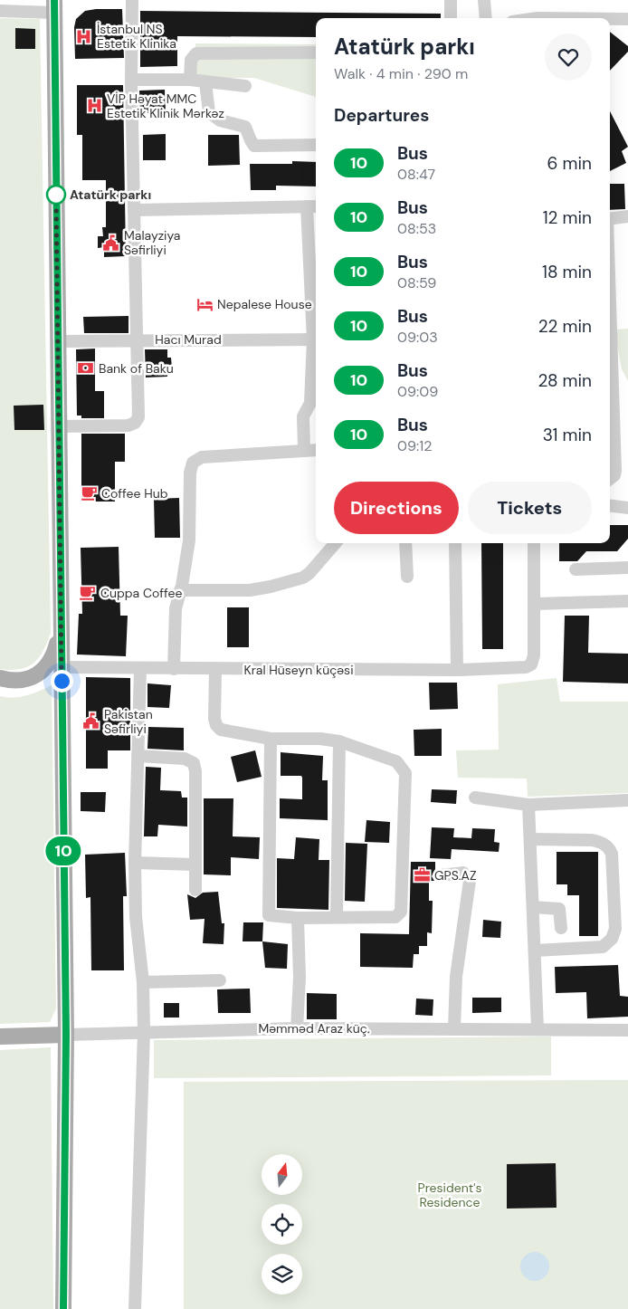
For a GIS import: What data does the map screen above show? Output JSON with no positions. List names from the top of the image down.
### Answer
{
  "streets": {
    "main road": ["Məmməd Araz küç."],
    "street": ["Hacı Murad", "Kral Hüseyn küçəsi"]
  },
  "parks": ["President's Residence"],
  "places": {
    "hospital": ["İstanbul NS Estetik Klinika", "VİP Həyat MMC Estetik Klinik Mərkəz"],
    "other": ["Atatürk parkı"],
    "public building": ["Malayziya Səfirliyi", "Pakistan Səfirliyi"],
    "hotel": ["Nepalese House"],
    "bank": ["Bank of Baku"],
    "cafe": ["Coffee Hub", "Cuppa Coffee"],
    "office": ["GPS.AZ"]
  },
  "lines": ["bus line 10"],
  "north": "top",
  "page": {
    "on_map": "10",
    "heading": [
      ["Atatürk parkı", "Walk · 4 min · 290 m"],
      "Departures"
    ],
    "list": [
      {
        "mark": "10",
        "name": "Bus",
        "note": "08:47",
        "value": "6 min"
      },
      {
        "mark": "10",
        "name": "Bus",
        "note": "08:53",
        "value": "12 min"
      },
      {
        "mark": "10",
        "name": "Bus",
        "note": "08:59",
        "value": "18 min"
      },
      {
        "mark": "10",
        "name": "Bus",
        "note": "09:03",
        "value": "22 min"
      },
      {
        "mark": "10",
        "name": "Bus",
        "note": "09:09",
        "value": "28 min"
      },
      {
        "mark": "10",
        "name": "Bus",
        "note": "09:12",
        "value": "31 min"
      }
    ],
    "buttons": ["Directions", "Tickets"]
  }
}
